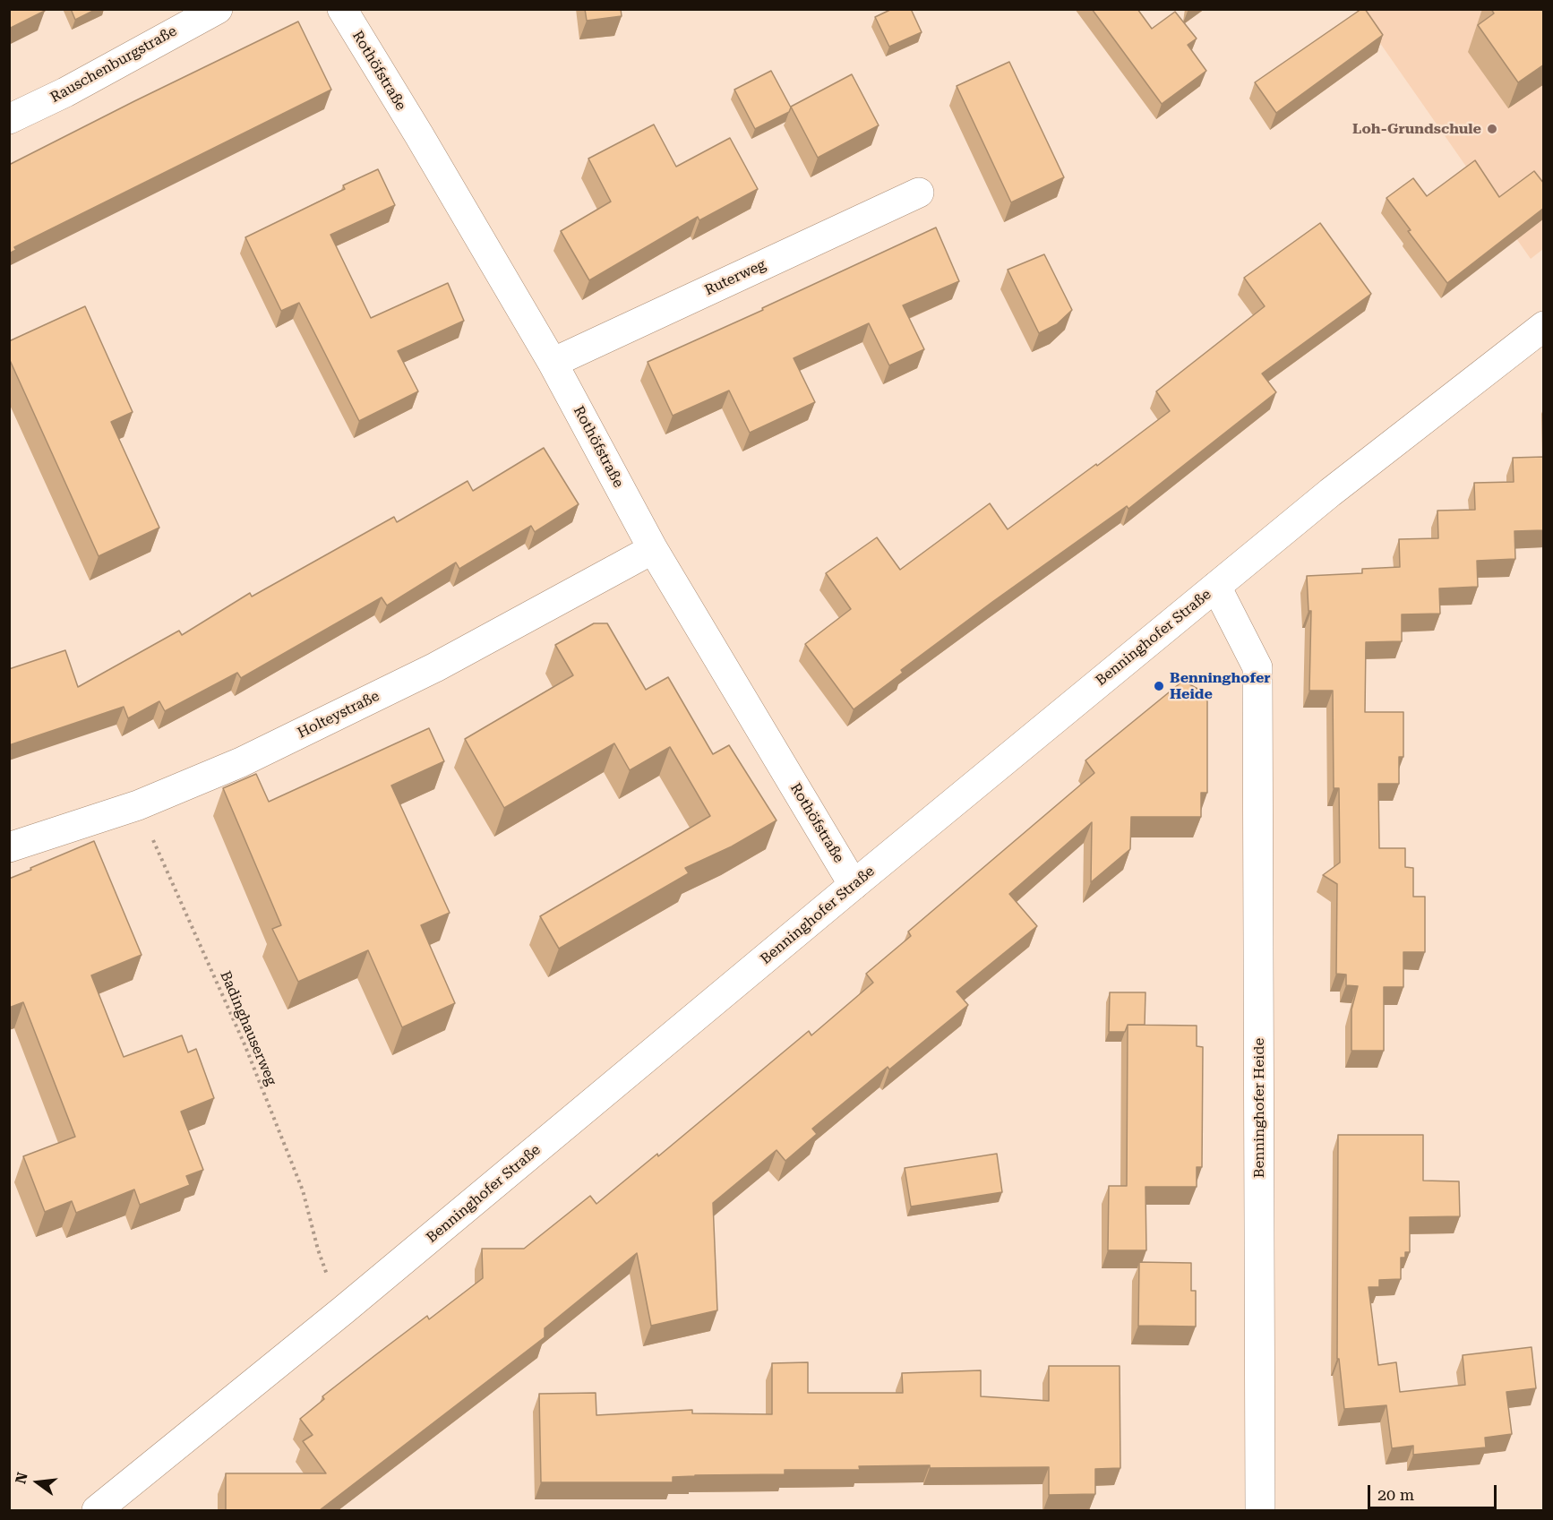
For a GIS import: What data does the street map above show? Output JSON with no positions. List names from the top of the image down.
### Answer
{
  "streets": {
    "street": [
      "Rauschenburgstraße",
      "Rothöfstraße",
      "Ruterweg",
      "Benninghofer Straße",
      "Holteystraße",
      "Benninghofer Heide"
    ],
    "path": ["Badinghauserweg"]
  },
  "crossings": [
    ["Rothöfstraße", "Ruterweg"],
    ["Rothöfstraße", "Benninghofer Straße"],
    ["Rothöfstraße", "Holteystraße"],
    ["Benninghofer Straße", "Benninghofer Heide"],
    ["Holteystraße", "Badinghauserweg"]
  ],
  "places": ["Loh-Grundschule", "Benninghofer Heide"],
  "scale_bar": "20 m",
  "north": "left"
}
